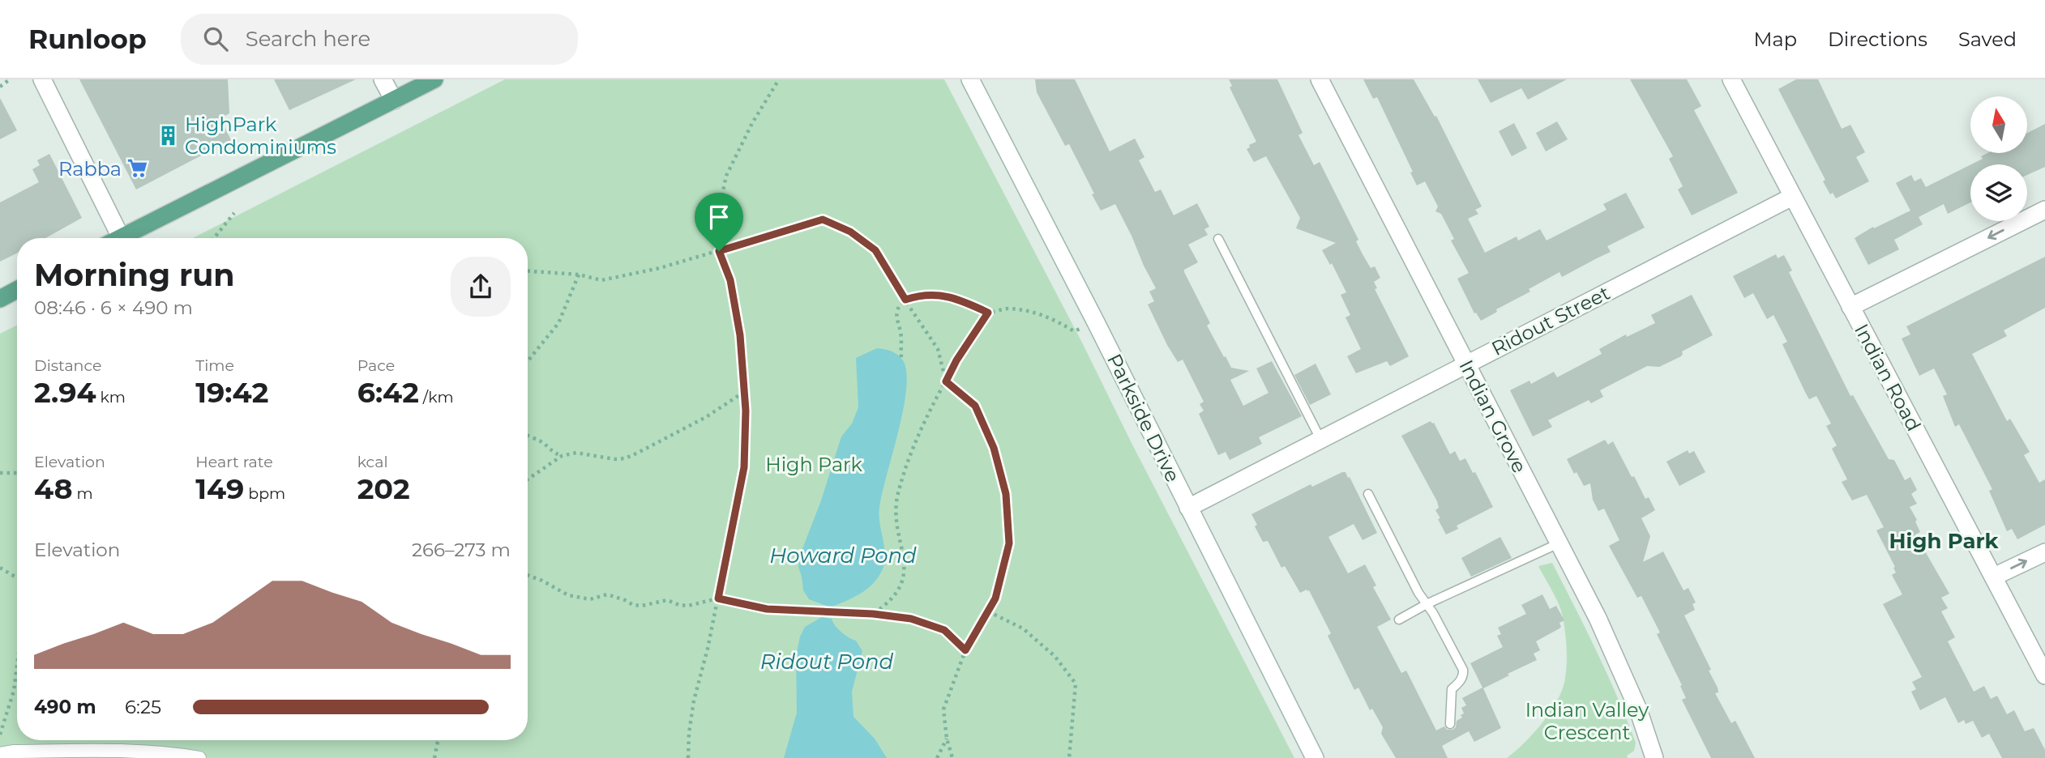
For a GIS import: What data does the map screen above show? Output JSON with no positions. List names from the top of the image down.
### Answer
{
  "streets": {
    "street": [
      "Ridout Street",
      "Indian Road",
      "Indian Grove",
      "Parkside Drive"
    ]
  },
  "crossings": [
    ["Ridout Street", "Indian Road"],
    ["Ridout Street", "Indian Grove"],
    ["Ridout Street", "Parkside Drive"]
  ],
  "districts": ["High Park"],
  "water": ["Howard Pond", "Ridout Pond"],
  "parks": ["High Park", "Indian Valley Crescent"],
  "places": {
    "building": ["HighPark Condominiums"],
    "supermarket": ["Rabba"]
  },
  "north": "top",
  "page": {
    "header": "Runloop",
    "search": "Search here",
    "nav": ["Map", "Directions", "Saved"],
    "heading": ["Morning run", "08:46 · 6 × 490 m"],
    "stats": [
      ["Distance", "2.94 km"],
      ["Time", "19:42"],
      ["Pace", "6:42 /km"],
      ["Elevation", "48 m"],
      ["Heart rate", "149 bpm"],
      ["kcal", "202"]
    ],
    "chart": ["Elevation", "266–273 m"],
    "list": [
      {
        "name": "490 m",
        "note": "6:25"
      }
    ]
  }
}
